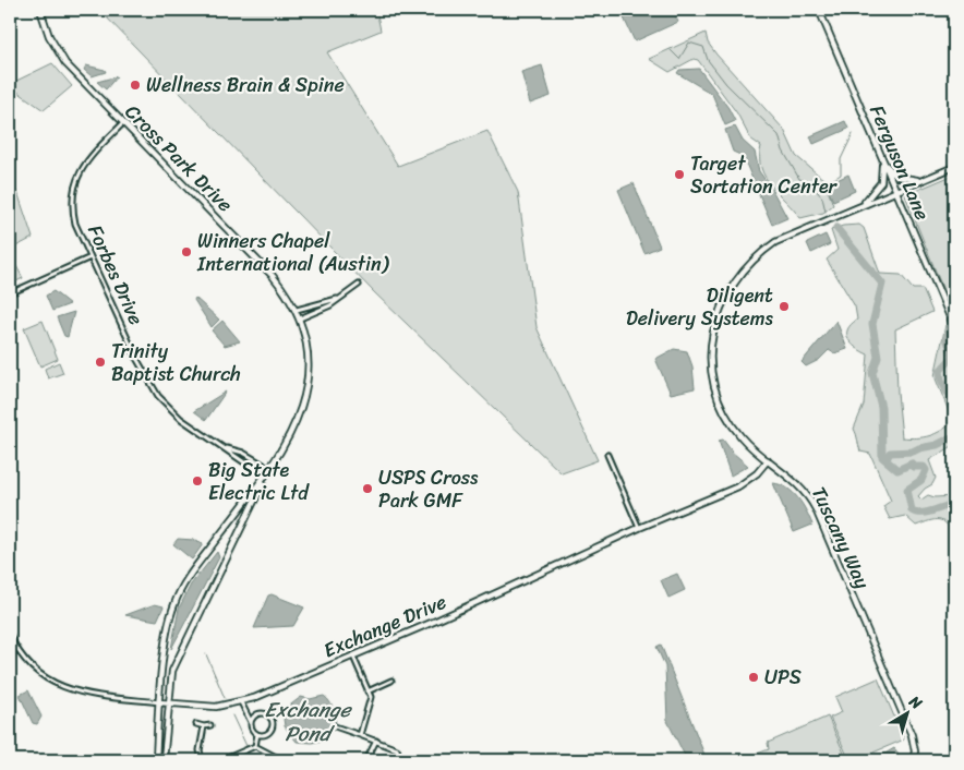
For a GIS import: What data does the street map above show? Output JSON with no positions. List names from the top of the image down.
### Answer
{
  "streets": {
    "street": [
      "Cross Park Drive",
      "Ferguson Lane",
      "Forbes Drive",
      "Tuscany Way",
      "Exchange Drive"
    ]
  },
  "crossings": [
    ["Cross Park Drive", "Forbes Drive"],
    ["Cross Park Drive", "Exchange Drive"],
    ["Ferguson Lane", "Tuscany Way"],
    ["Tuscany Way", "Exchange Drive"]
  ],
  "water": ["Exchange Pond"],
  "places": [
    "Wellness Brain & Spine",
    "Target Sortation Center",
    "Winners Chapel International (Austin)",
    "Diligent Delivery Systems",
    "Trinity Baptist Church",
    "Big State Electric Ltd",
    "USPS Cross Park GMF",
    "UPS"
  ],
  "north": "top right"
}
